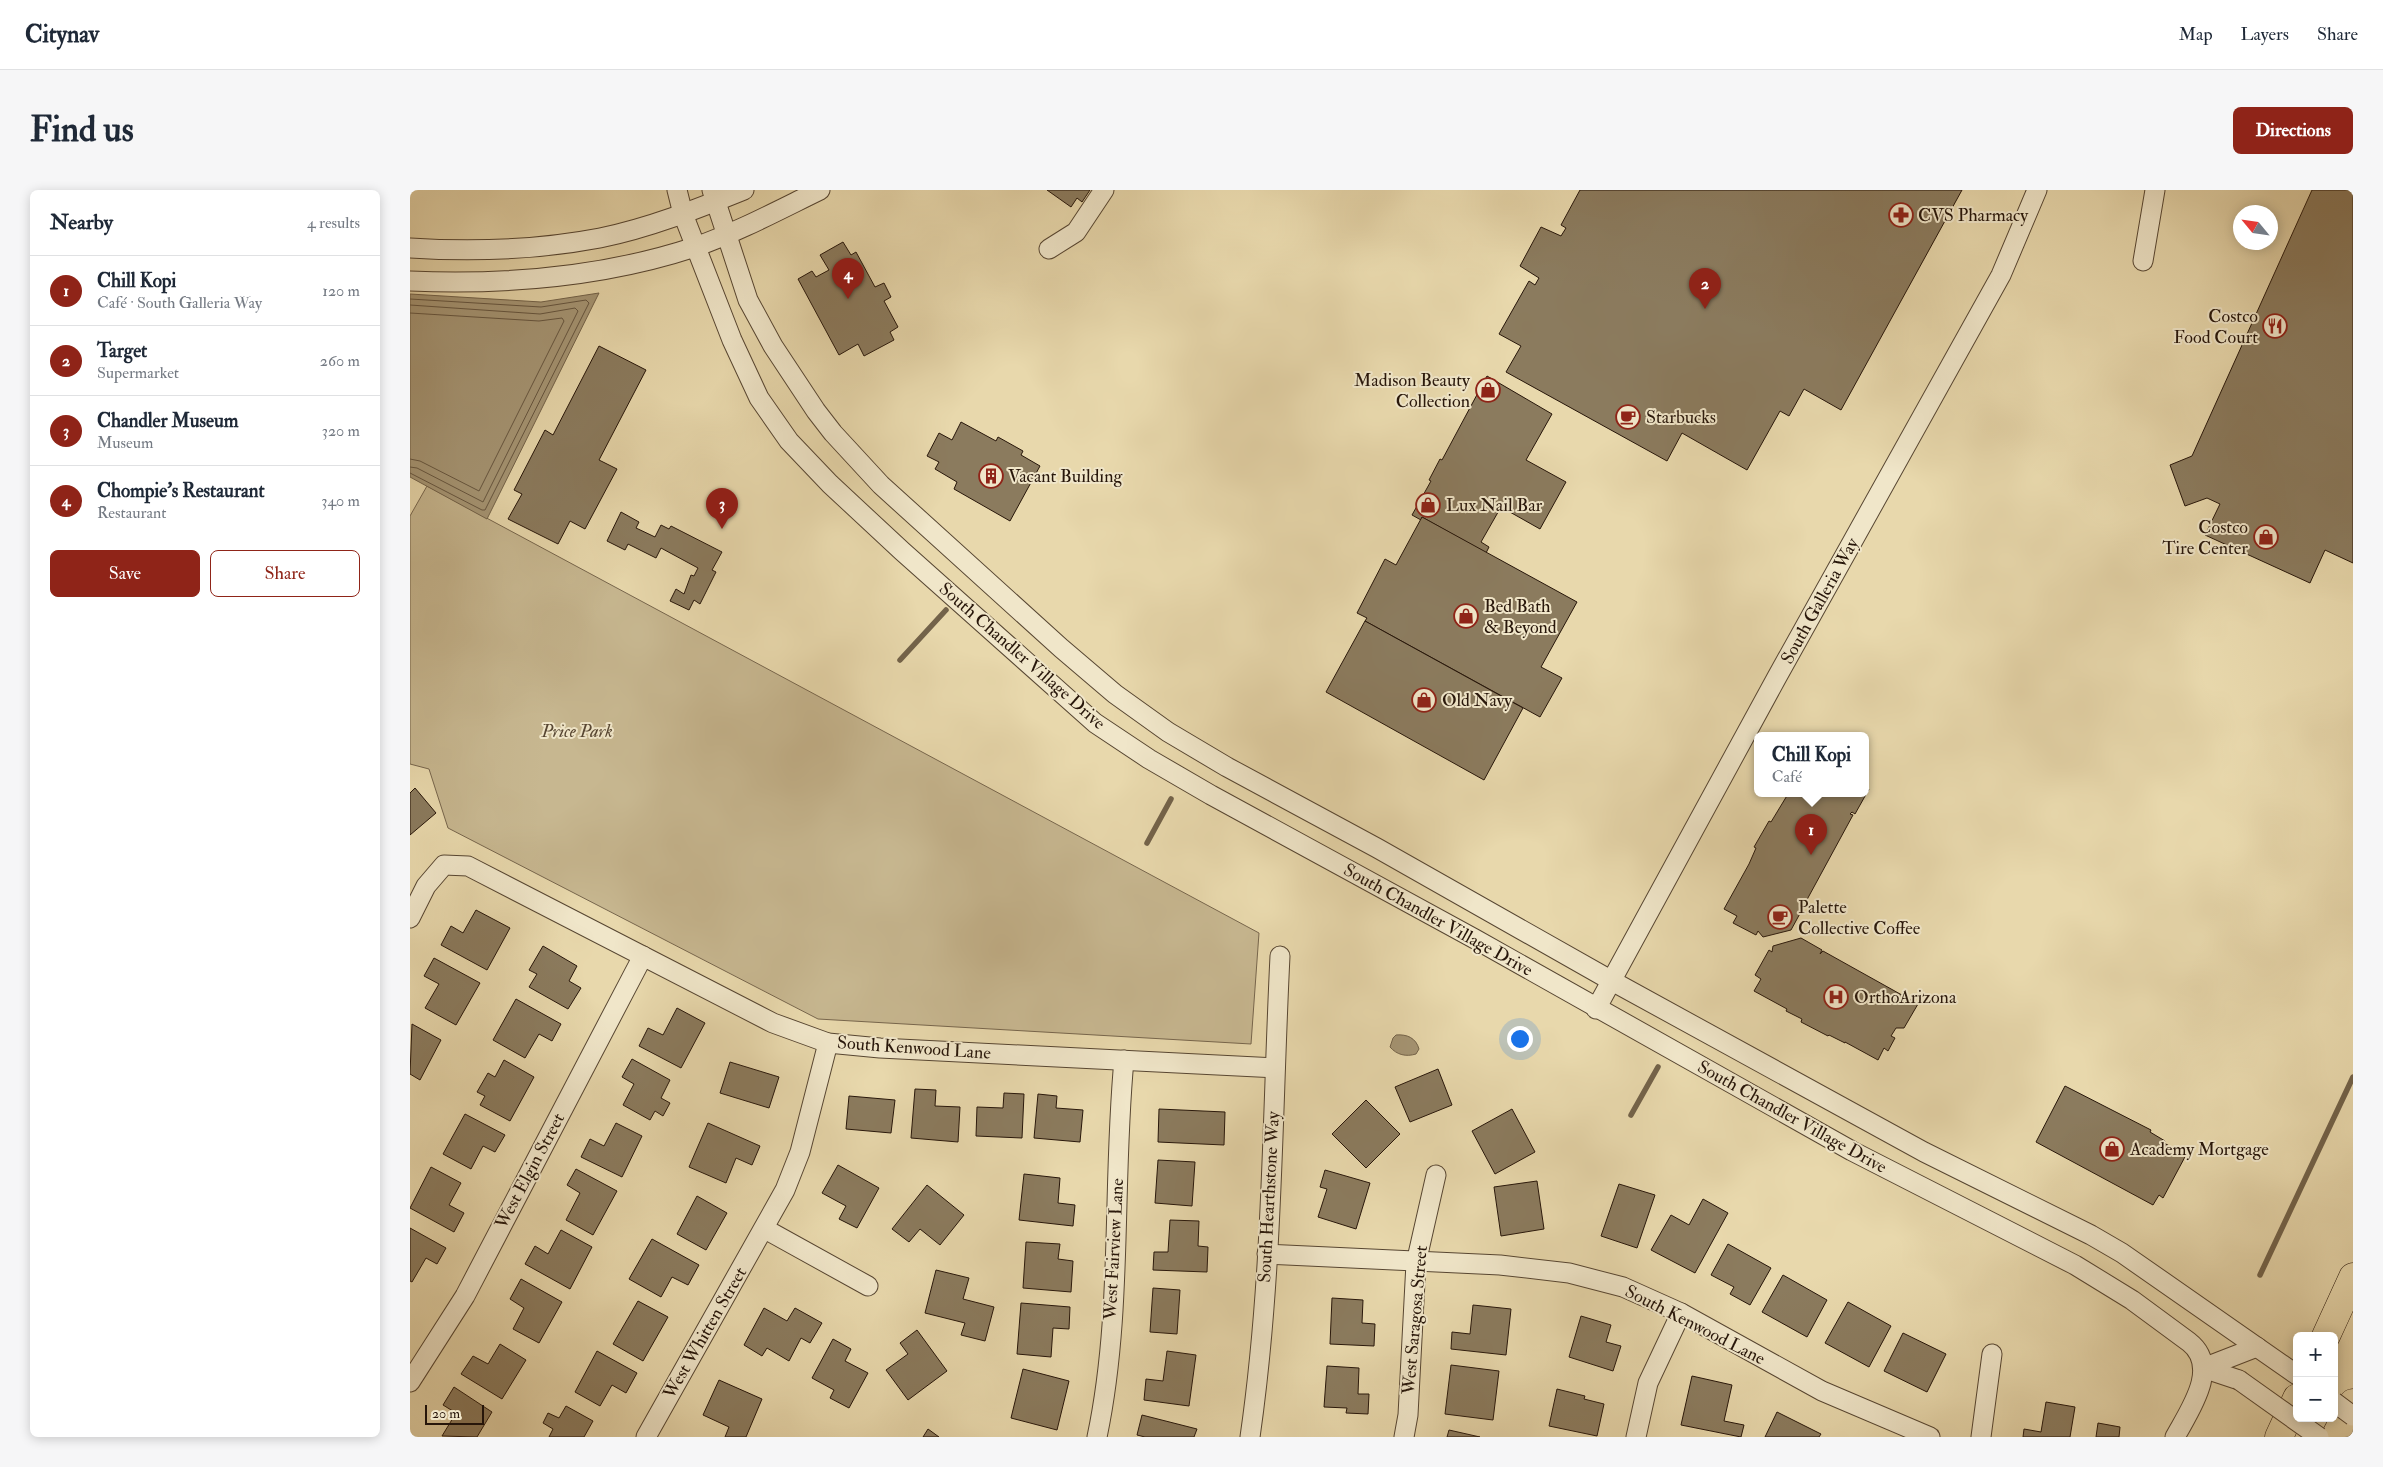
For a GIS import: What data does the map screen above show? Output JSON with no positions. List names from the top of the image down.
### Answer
{
  "streets": {
    "street": [
      "South Galleria Way",
      "South Chandler Village Drive",
      "South Kenwood Lane",
      "West Elgin Street",
      "South Hearthstone Way",
      "West Fairview Lane",
      "West Saragosa Street",
      "West Whitten Street"
    ]
  },
  "crossings": [
    ["South Galleria Way", "South Chandler Village Drive"],
    ["South Kenwood Lane", "West Elgin Street"],
    ["South Kenwood Lane", "South Hearthstone Way"],
    ["South Kenwood Lane", "West Fairview Lane"],
    ["South Kenwood Lane", "West Saragosa Street"],
    ["South Kenwood Lane", "West Whitten Street"]
  ],
  "parks": ["Price Park"],
  "places": {
    "pharmacy": ["CVS Pharmacy"],
    "restaurant": ["Costco Food Court"],
    "shop": [
      "Madison Beauty Collection",
      "Lux Nail Bar",
      "Costco Tire Center",
      "Bed Bath & Beyond",
      "Old Navy",
      "Academy Mortgage"
    ],
    "cafe": ["Starbucks", "Palette Collective Coffee"],
    "building": ["Vacant Building"],
    "hospital": ["OrthoArizona"]
  },
  "scale_bar": "20 m",
  "north": "top left",
  "page": {
    "header": "Citynav",
    "nav": ["Map", "Layers", "Share"],
    "buttons": [
      "Directions",
      ["Save", "Share"]
    ],
    "title": "Find us",
    "heading": ["Nearby", "4 results"],
    "list": [
      {
        "mark": "1",
        "name": "Chill Kopi",
        "note": "Café · South Galleria Way",
        "value": "120 m"
      },
      {
        "mark": "2",
        "name": "Target",
        "note": "Supermarket",
        "value": "260 m"
      },
      {
        "mark": "3",
        "name": "Chandler Museum",
        "note": "Museum",
        "value": "320 m"
      },
      {
        "mark": "4",
        "name": "Chompie's Restaurant",
        "note": "Restaurant",
        "value": "340 m"
      }
    ],
    "pins": [
      "4",
      "2",
      "3",
      "1"
    ],
    "popup": ["Chill Kopi", "Café"],
    "map_buttons": ["+", "−"],
    "scale": "20 m"
  }
}
